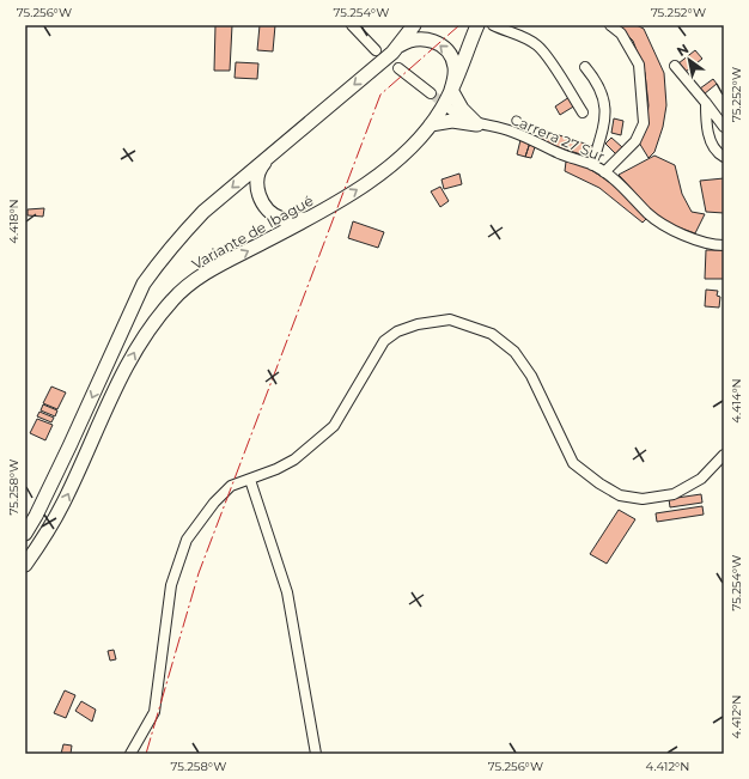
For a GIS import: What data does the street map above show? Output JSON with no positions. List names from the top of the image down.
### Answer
{
  "streets": {
    "highway": ["Variante de Ibagué"],
    "street": ["Carrera 27 Sur"]
  },
  "north": "top left",
  "coordinates": [
    "75.256°W",
    "75.254°W",
    "75.252°W",
    "4.418°N",
    "4.414°N",
    "75.258°W",
    "4.412°N"
  ]
}
